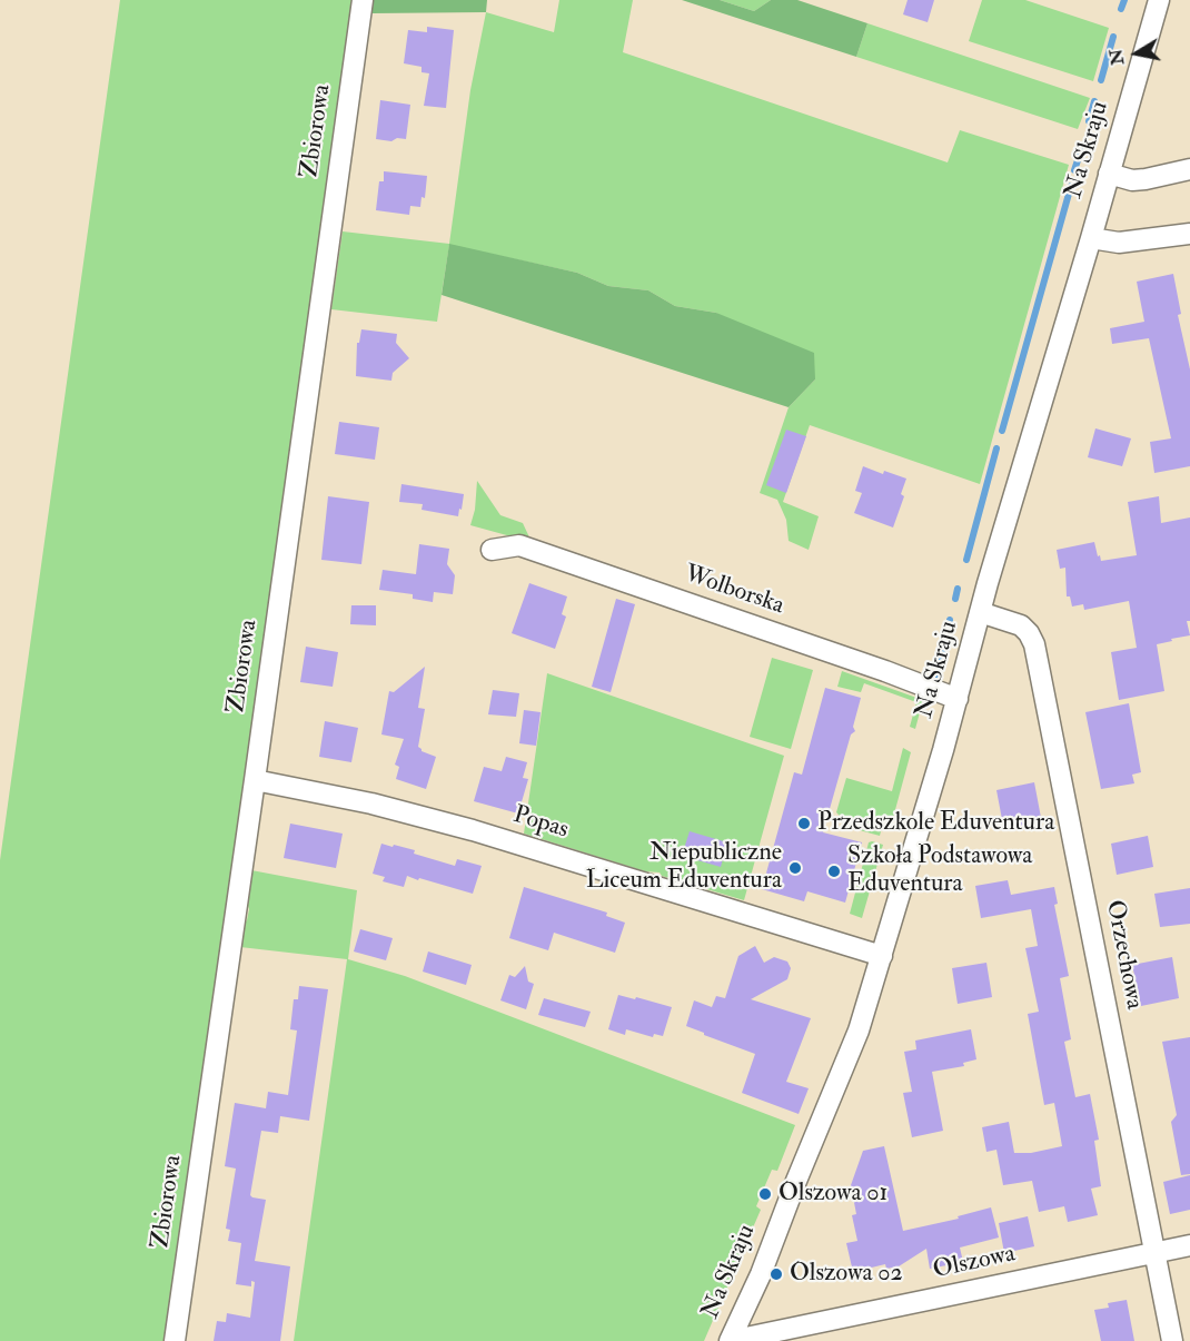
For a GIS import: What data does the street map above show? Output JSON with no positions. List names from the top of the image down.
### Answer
{
  "streets": {
    "street": [
      "Zbiorowa",
      "Na Skraju",
      "Wolborska",
      "Popas",
      "Orzechowa",
      "Olszowa"
    ]
  },
  "crossings": [
    ["Zbiorowa", "Popas"],
    ["Na Skraju", "Wolborska"],
    ["Na Skraju", "Popas"],
    ["Na Skraju", "Orzechowa"],
    ["Na Skraju", "Olszowa"],
    ["Orzechowa", "Olszowa"]
  ],
  "places": [
    "Przedszkole Eduventura",
    "Niepubliczne Liceum Eduventura",
    "Szkoła Podstawowa Eduventura",
    "Olszowa 01",
    "Olszowa 02"
  ],
  "north": "left"
}
